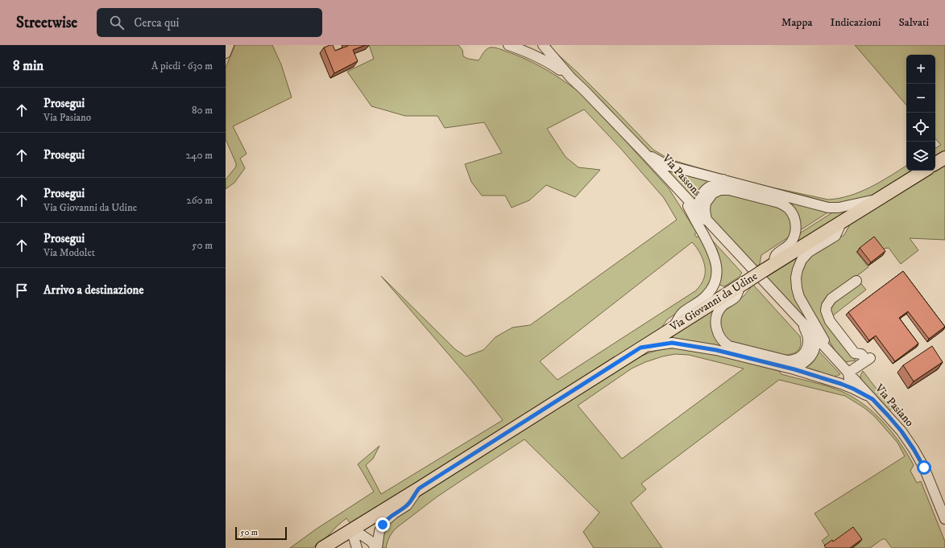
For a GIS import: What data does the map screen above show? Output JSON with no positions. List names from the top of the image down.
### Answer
{
  "streets": {
    "main road": ["Via Giovanni da Udine"],
    "street": ["Via Passons", "Via Pasiano"]
  },
  "crossings": [
    ["Via Passons", "Via Pasiano"]
  ],
  "scale_bar": "50 m",
  "page": {
    "header": "Streetwise",
    "search": "Cerca qui",
    "nav": ["Mappa", "Indicazioni", "Salvati"],
    "heading": ["8 min", "A piedi · 630 m"],
    "map_buttons": ["+", "−"],
    "list": [
      ["Prosegui", "Via Pasiano", "80 m"],
      ["Prosegui", "240 m"],
      ["Prosegui", "Via Giovanni da Udine", "260 m"],
      ["Prosegui", "Via Modolet", "50 m"],
      "Arrivo a destinazione"
    ],
    "scale": "50 m"
  }
}
